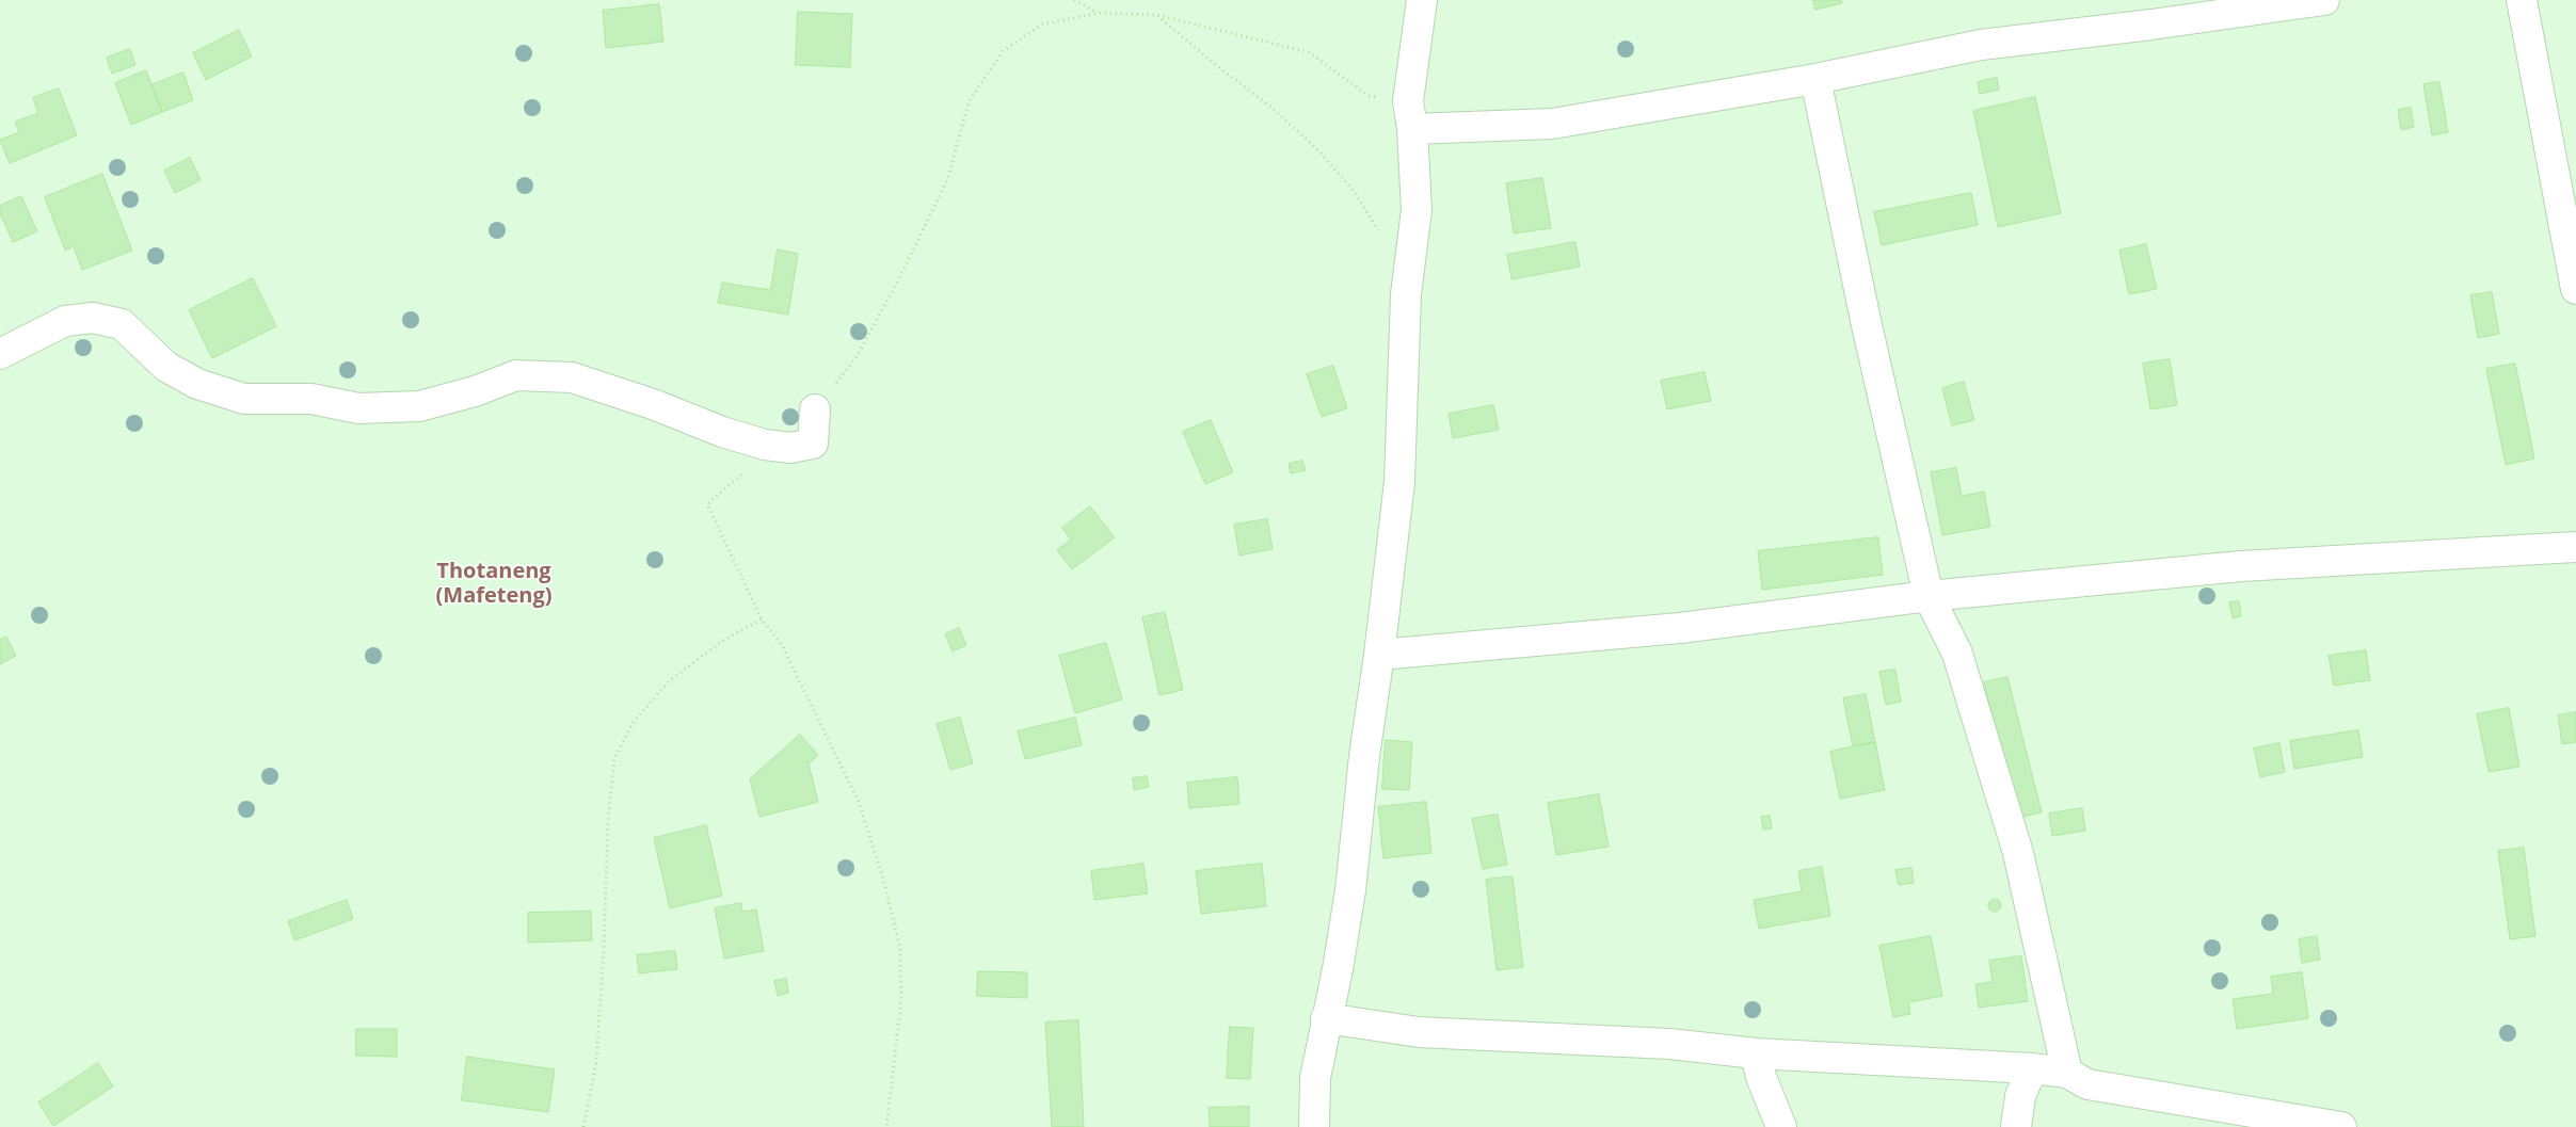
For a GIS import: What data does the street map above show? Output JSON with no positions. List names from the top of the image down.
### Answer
{
  "districts": ["Thotaneng (Mafeteng)"]
}
